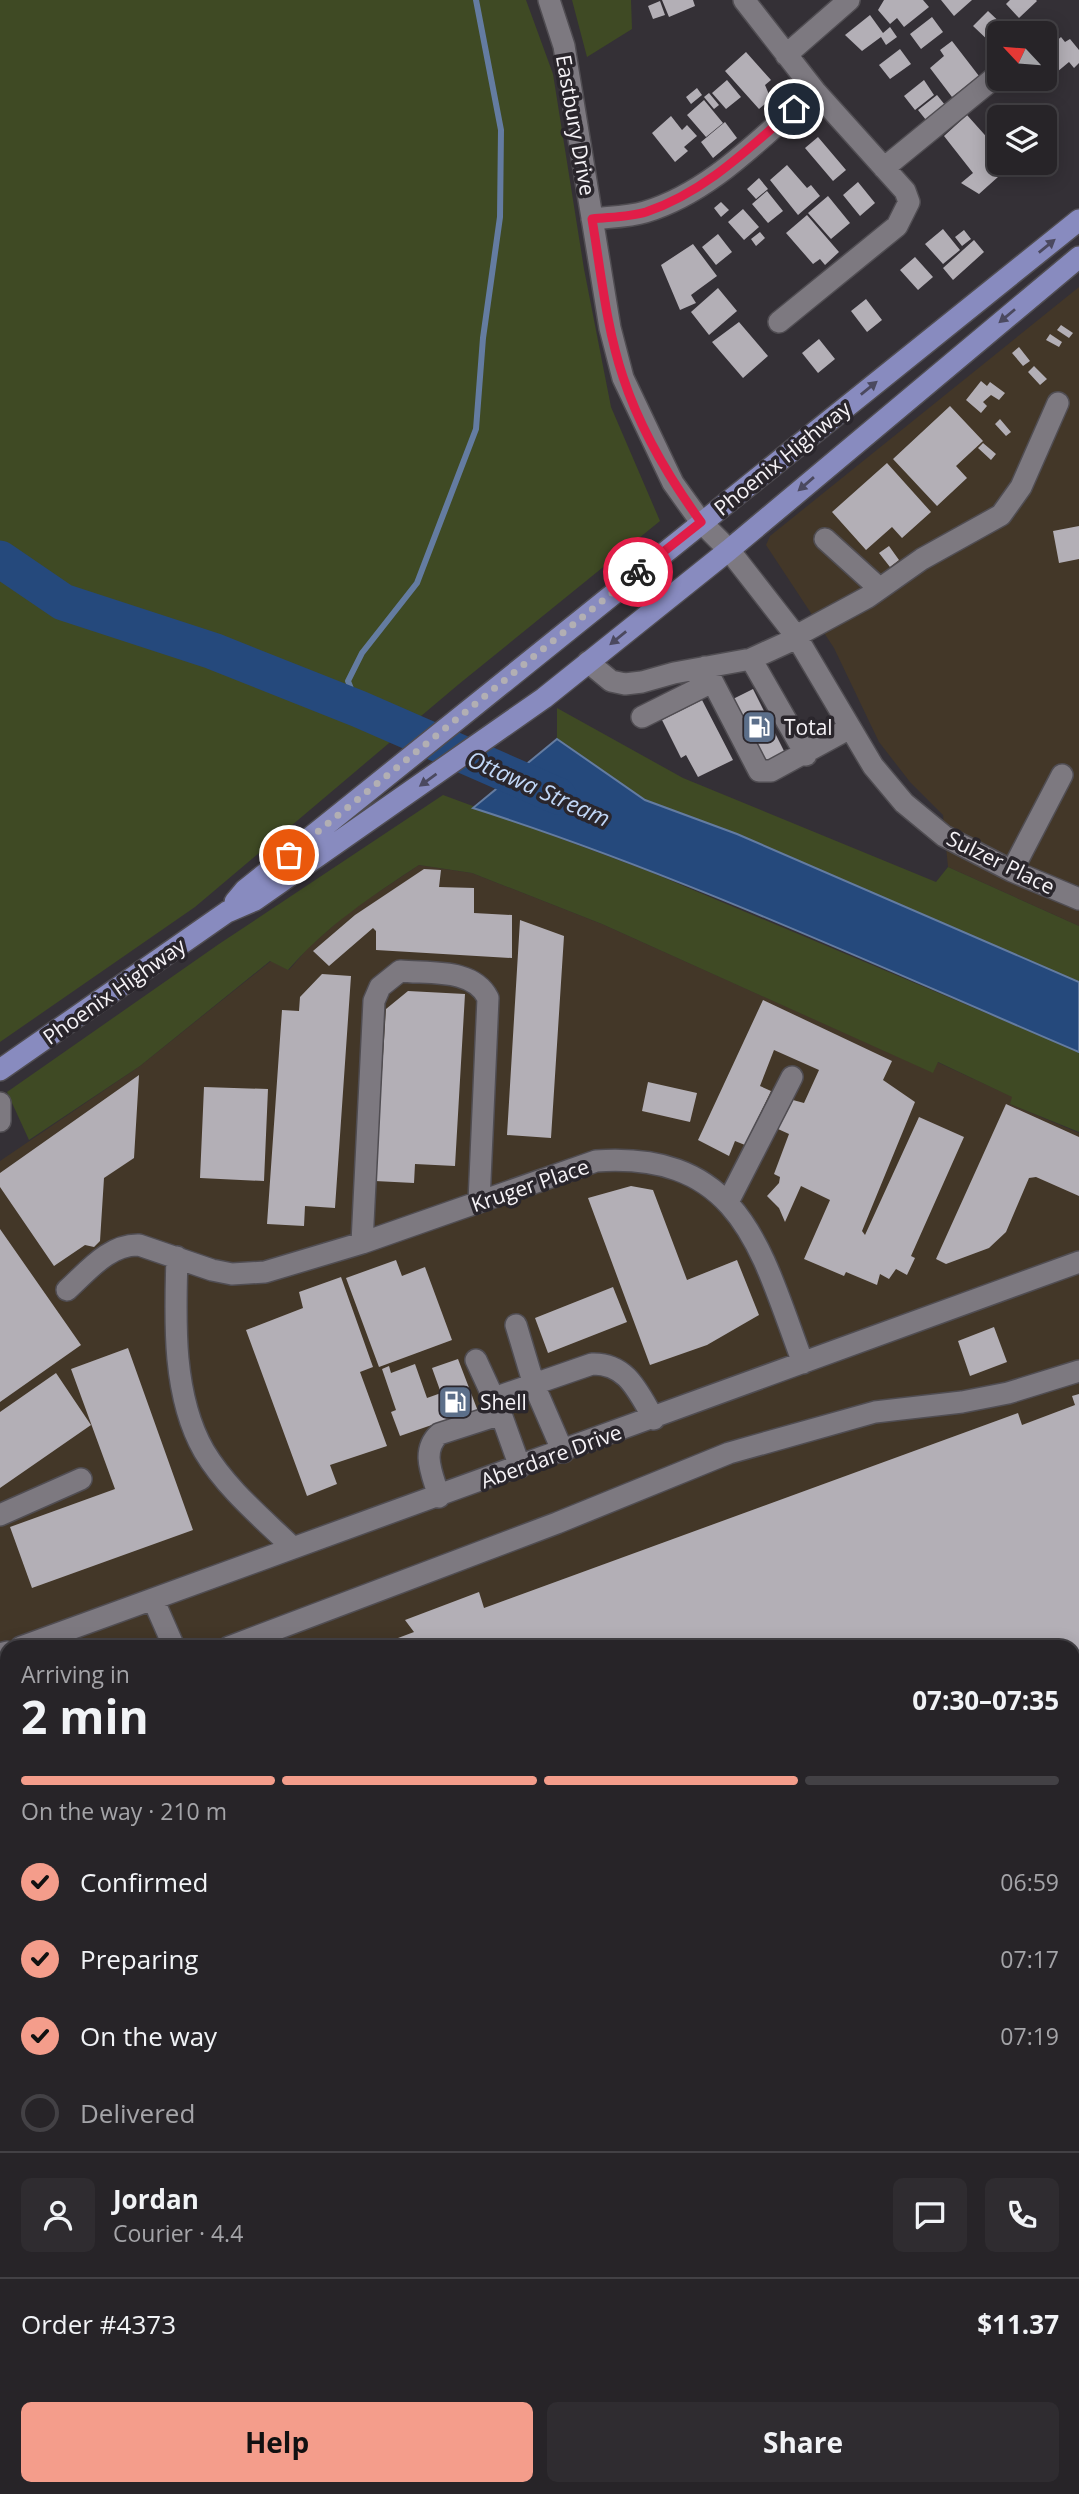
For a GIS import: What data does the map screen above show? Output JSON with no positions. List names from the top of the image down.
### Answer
{
  "streets": {
    "main road": ["Phoenix Highway"],
    "street": [
      "Eastbury Drive",
      "Sulzer Place",
      "Kruger Place",
      "Aberdare Drive"
    ]
  },
  "crossings": [
    ["Eastbury Drive", "Phoenix Highway"],
    ["Eastbury Drive", "Sulzer Place"],
    ["Phoenix Highway", "Sulzer Place"],
    ["Kruger Place", "Aberdare Drive"]
  ],
  "water": ["Ottawa Stream"],
  "places": {
    "fuel station": ["Total", "Shell"]
  },
  "north": "top left",
  "page": {
    "heading": ["2 min", "Arriving in", "07:30–07:35"],
    "panel": [
      "Jordan",
      "Courier · 4.4",
      "Order #4373",
      "$11.37"
    ],
    "bar": "On the way · 210 m",
    "list": [
      ["Confirmed", "06:59"],
      ["Preparing", "07:17"],
      ["On the way", "07:19"],
      "Delivered"
    ],
    "buttons": ["Help", "Share"]
  }
}
